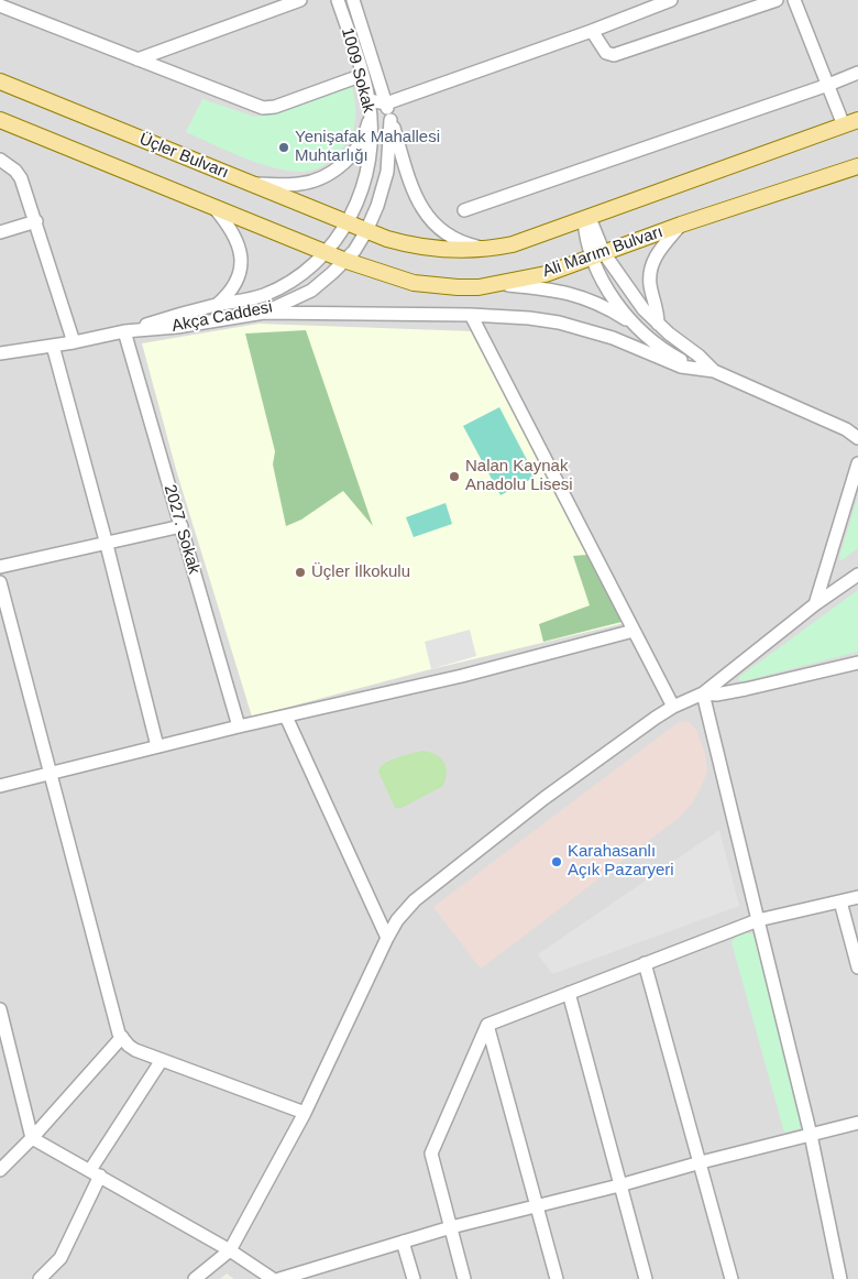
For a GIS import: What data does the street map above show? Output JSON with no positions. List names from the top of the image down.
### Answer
{
  "streets": {
    "main road": ["Üçler Bulvarı", "Ali Marım Bulvarı"],
    "street": ["1009 Sokak", "Akça Caddesi", "2027. Sokak"]
  },
  "crossings": [
    ["1009 Sokak", "Üçler Bulvarı"],
    ["1009 Sokak", "Akça Caddesi"],
    ["1009 Sokak", "2027. Sokak"],
    ["Üçler Bulvarı", "Akça Caddesi"],
    ["Ali Marım Bulvarı", "Akça Caddesi"],
    ["Akça Caddesi", "2027. Sokak"]
  ],
  "places": [
    "Yenişafak Mahallesi Muhtarlığı",
    "Nalan Kaynak Anadolu Lisesi",
    "Üçler İlkokulu",
    "Karahasanlı Açık Pazaryeri"
  ]
}
